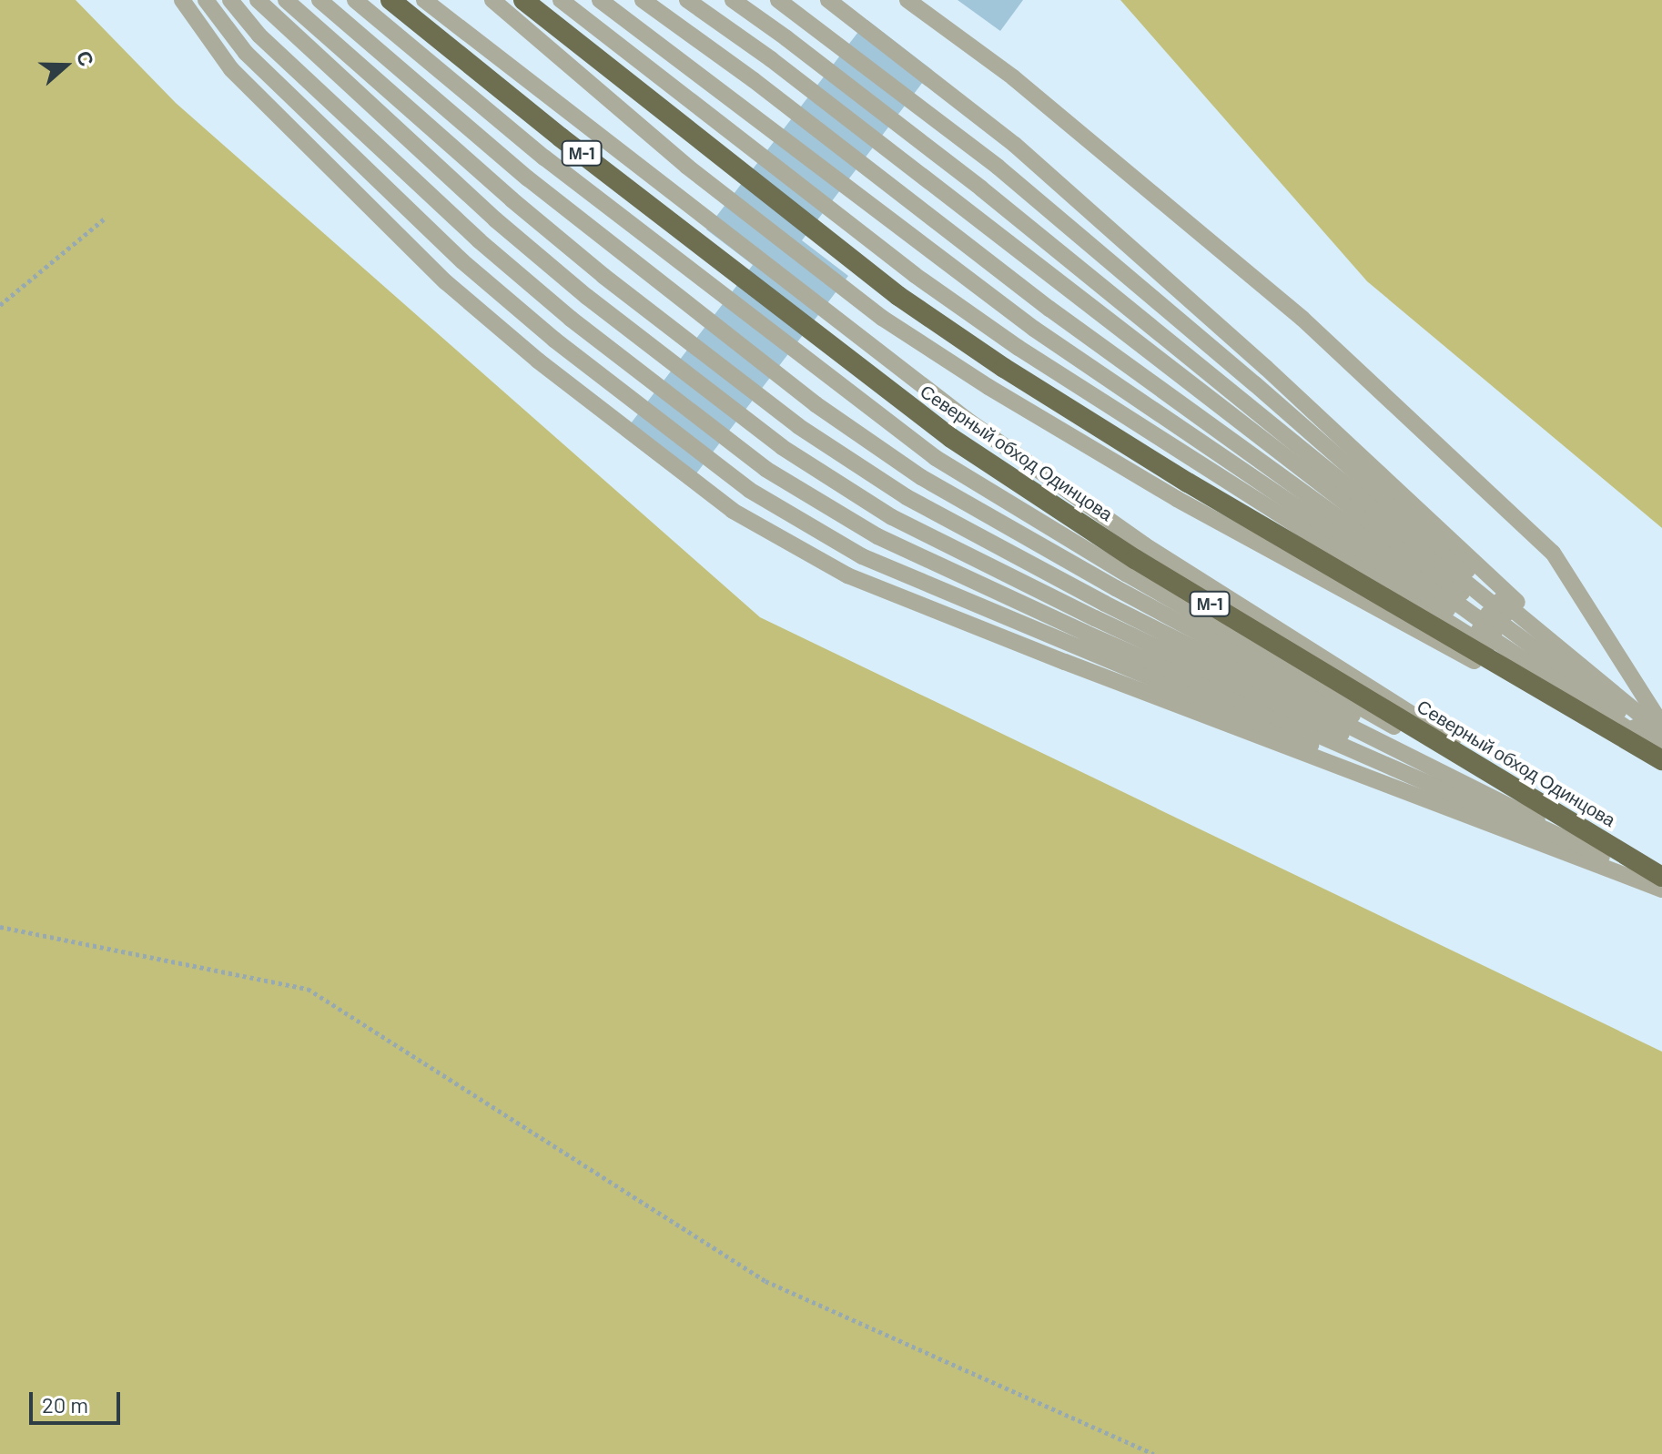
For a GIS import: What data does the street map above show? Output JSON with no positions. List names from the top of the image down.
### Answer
{
  "streets": {
    "highway": ["М-1", "Северный обход Одинцова"]
  },
  "scale_bar": "20 m",
  "north": "right"
}
